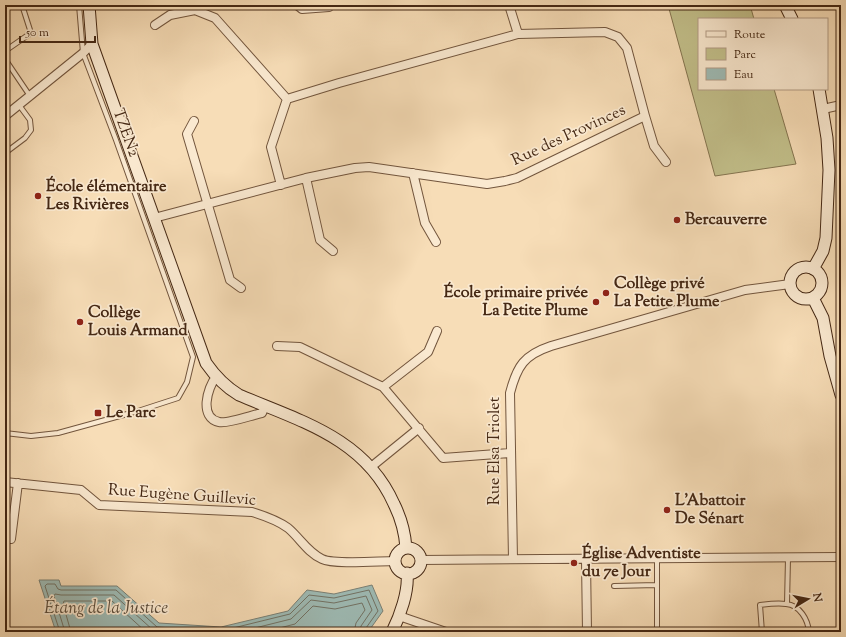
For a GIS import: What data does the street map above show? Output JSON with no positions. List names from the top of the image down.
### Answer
{
  "streets": {
    "street": ["Rue des Provinces", "Rue Elsa Triolet", "Rue Eugène Guillevic"],
    "lane": ["TZEN2"]
  },
  "water": ["Étang de la Justice"],
  "places": {
    "other": [
      "École élémentaire Les Rivières",
      "Bercauverre",
      "Collège privé La Petite Plume",
      "École primaire privée La Petite Plume",
      "Collège Louis Armand",
      "L’Abattoir De Sénart",
      "Église Adventiste du 7e Jour"
    ],
    "transit": ["Le Parc"]
  },
  "legend": ["Route", "Parc", "Eau"],
  "scale_bar": "50 m",
  "north": "right"
}
